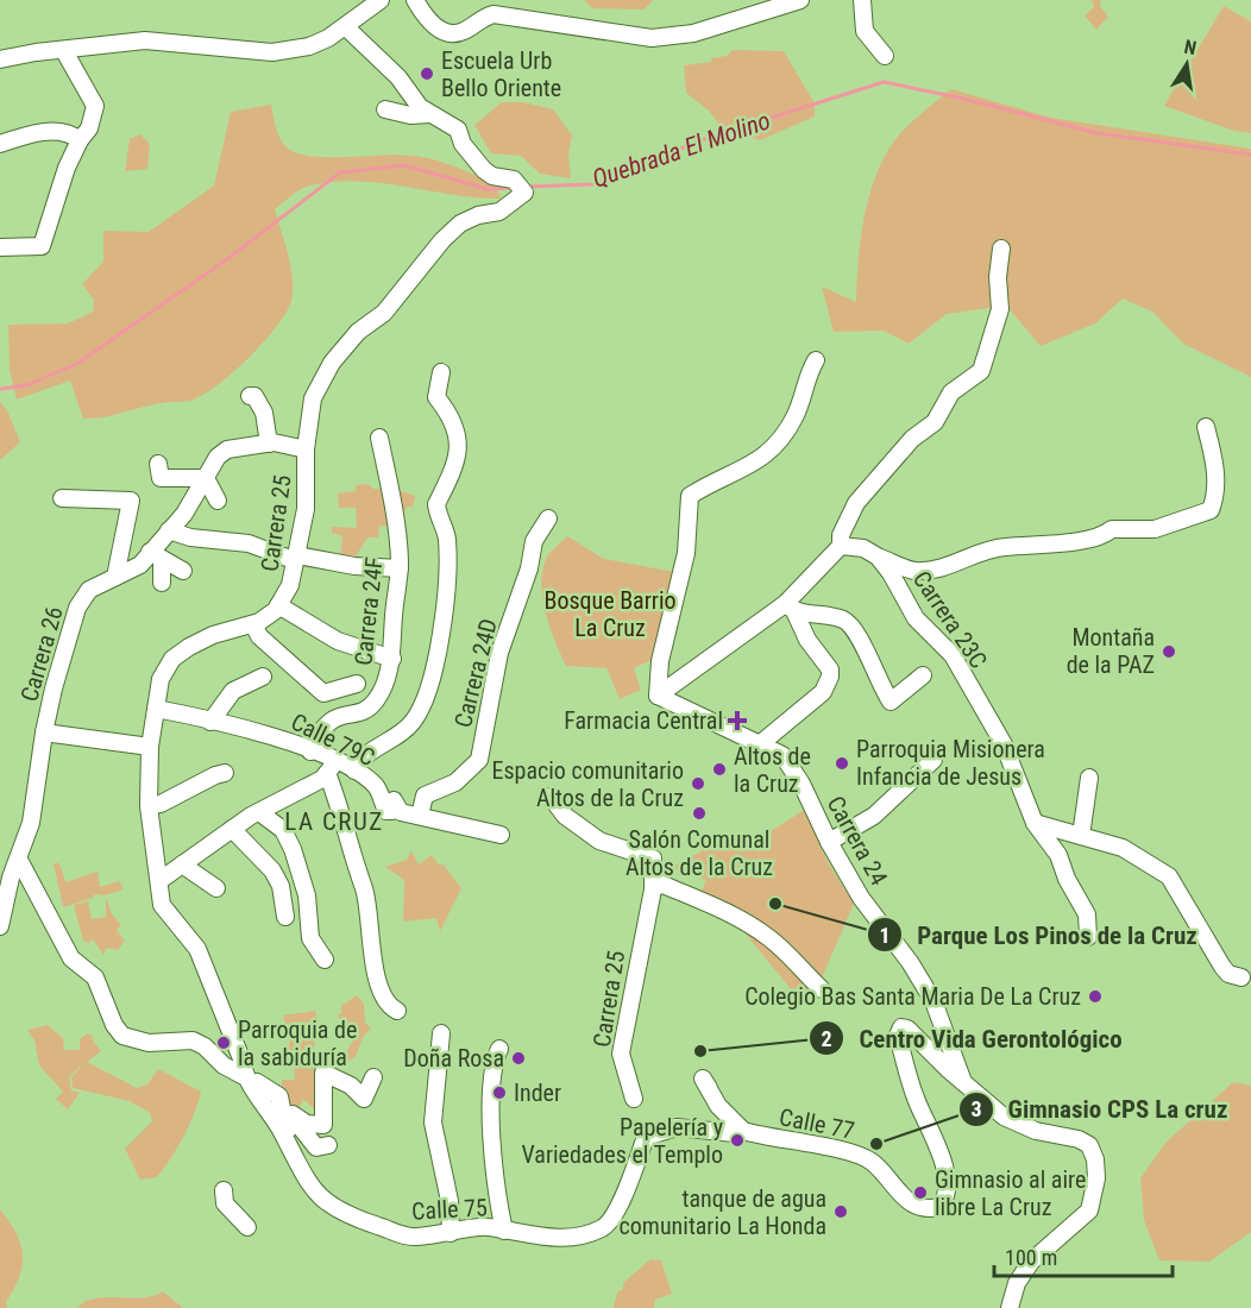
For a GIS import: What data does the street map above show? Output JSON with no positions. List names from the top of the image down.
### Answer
{
  "streets": {
    "street": [
      "Carrera 25",
      "Carrera 24F",
      "Carrera 23C",
      "Carrera 26",
      "Carrera 24D",
      "Calle 79C",
      "Carrera 24",
      "Calle 77",
      "Calle 75"
    ]
  },
  "crossings": [
    ["Carrera 25", "Carrera 26"],
    ["Carrera 25", "Calle 79C"],
    ["Carrera 25", "Calle 75"],
    ["Carrera 24F", "Calle 79C"],
    ["Carrera 24D", "Calle 79C"],
    ["Carrera 24", "Calle 77"],
    ["Calle 77", "Calle 75"]
  ],
  "districts": ["LA CRUZ"],
  "water": ["Quebrada El Molino"],
  "parks": ["Bosque Barrio La Cruz"],
  "places": {
    "other": [
      "Escuela Urb Bello Oriente",
      "Montaña de la PAZ",
      "Parroquia Misionera Infancia de Jesus",
      "Altos de la Cruz",
      "Espacio comunitario Altos de la Cruz",
      "Salón Comunal Altos de la Cruz",
      "Parque Los Pinos de la Cruz",
      "Colegio Bas Santa Maria De La Cruz",
      "Parroquia de la sabiduría",
      "Centro Vida Gerontológico",
      "Doña Rosa",
      "Inder",
      "Papelería y Variedades el Templo",
      "Gimnasio CPS La cruz",
      "Gimnasio al aire libre La Cruz",
      "tanque de agua comunitario La Honda"
    ],
    "health": ["Farmacia Central"]
  },
  "scale_bar": "100 m",
  "north": "top"
}
